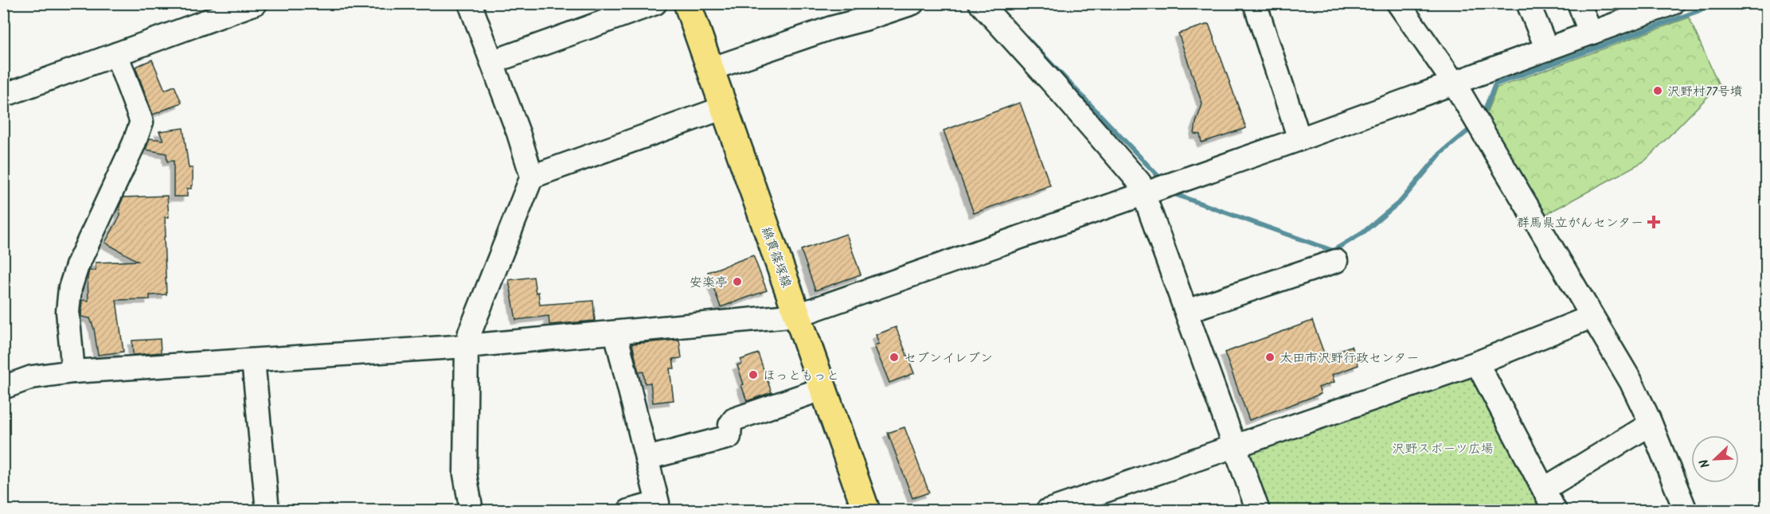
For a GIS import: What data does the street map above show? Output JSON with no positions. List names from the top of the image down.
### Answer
{
  "streets": {
    "main road": ["綿貫篠塚線"]
  },
  "parks": ["沢野スポーツ広場"],
  "places": {
    "other": [
      "沢野村77号墳",
      "安楽亭",
      "セブンイレブン",
      "太田市沢野行政センター",
      "ほっともっと"
    ],
    "health": ["群馬県立がんセンター"]
  },
  "north": "bottom left"
}
